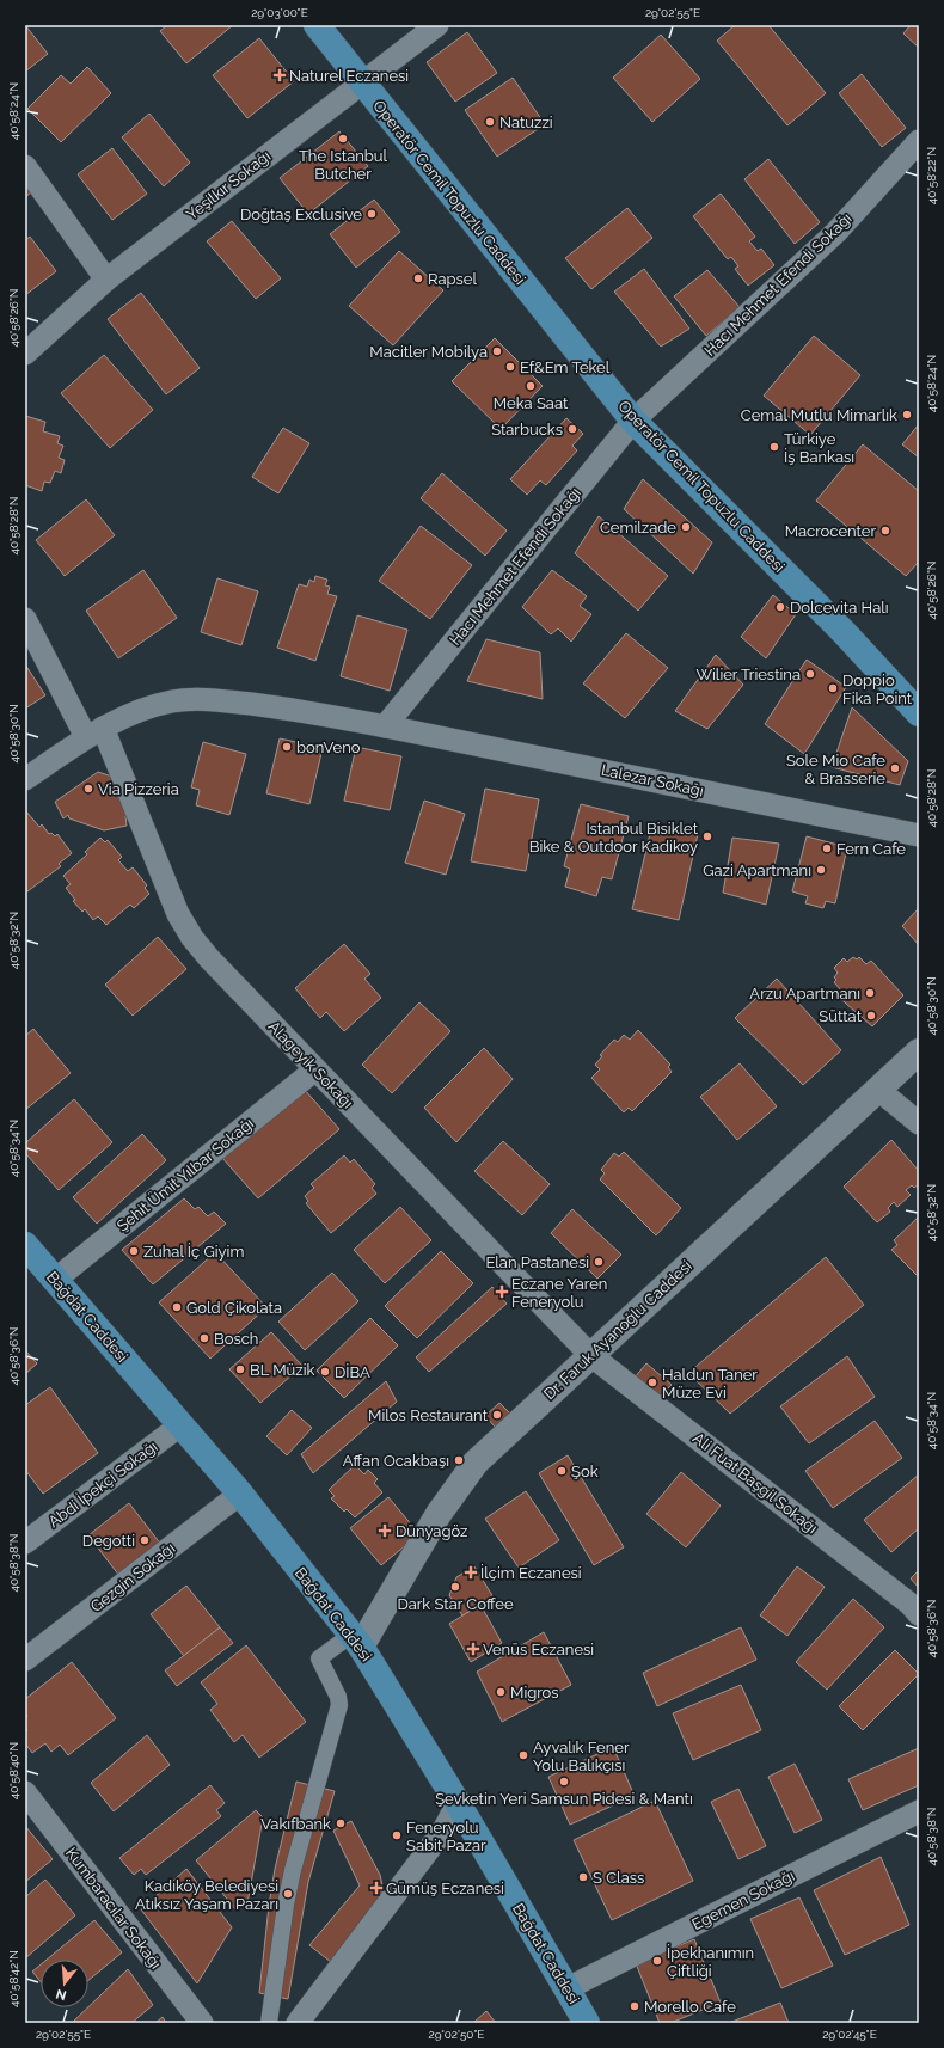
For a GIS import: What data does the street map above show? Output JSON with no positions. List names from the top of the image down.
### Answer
{
  "streets": {
    "main road": ["Operatör Cemil Topuzlu Caddesi", "Bağdat Caddesi"],
    "street": [
      "Yeşilkır Sokağı",
      "Hacı Mehmet Efendi Sokağı",
      "Lalezar Sokağı",
      "Alageyik Sokağı",
      "Şehit Ümit Yılbar Sokağı",
      "Dr. Faruk Ayanoğlu Caddesi",
      "Ali Fuat Başgil Sokağı",
      "Abdi İpekçi Sokağı",
      "Gezgin Sokağı",
      "Egemen Sokağı",
      "Kumbaracılar Sokağı"
    ]
  },
  "crossings": [
    ["Yeşilkır Sokağı", "Operatör Cemil Topuzlu Caddesi"],
    ["Operatör Cemil Topuzlu Caddesi", "Hacı Mehmet Efendi Sokağı"],
    ["Hacı Mehmet Efendi Sokağı", "Lalezar Sokağı"],
    ["Alageyik Sokağı", "Şehit Ümit Yılbar Sokağı"],
    ["Alageyik Sokağı", "Dr. Faruk Ayanoğlu Caddesi"],
    ["Alageyik Sokağı", "Ali Fuat Başgil Sokağı"],
    ["Şehit Ümit Yılbar Sokağı", "Bağdat Caddesi"],
    ["Bağdat Caddesi", "Dr. Faruk Ayanoğlu Caddesi"],
    ["Bağdat Caddesi", "Abdi İpekçi Sokağı"],
    ["Bağdat Caddesi", "Gezgin Sokağı"],
    ["Bağdat Caddesi", "Egemen Sokağı"],
    ["Dr. Faruk Ayanoğlu Caddesi", "Ali Fuat Başgil Sokağı"]
  ],
  "places": {
    "health": [
      "Naturel Eczanesi",
      "Eczane Yaren Feneryolu",
      "Dünyagöz",
      "İlçim Eczanesi",
      "Venüs Eczanesi",
      "Gümüş Eczanesi"
    ],
    "other": [
      "Natuzzi",
      "The Istanbul Butcher",
      "Doğtaş Exclusive",
      "Rapsel",
      "Macitler Mobilya",
      "Ef&Em Tekel",
      "Meka Saat",
      "Cemal Mutlu Mimarlık",
      "Starbucks",
      "Türkiye İş Bankası",
      "Cemilzade",
      "Macrocenter",
      "Dolcevita Halı",
      "Wilier Triestina",
      "Doppio Fika Point",
      "bonVeno",
      "Sole Mio Cafe & Brasserie",
      "Via Pizzeria",
      "Istanbul Bisiklet Bike & Outdoor Kadikoy",
      "Fern Cafe",
      "Gazi Apartmanı",
      "Arzu Apartmanı",
      "Süttat",
      "Zuhal İç Giyim",
      "Elan Pastanesi",
      "Gold Çikolata",
      "Bosch",
      "BL Müzik",
      "DİBA",
      "Haldun Taner Müze Evi",
      "Milos Restaurant",
      "Affan Ocakbaşı",
      "Şok",
      "Degotti",
      "Dark Star Coffee",
      "Migros",
      "Ayvalık Fener Yolu Balıkçısı",
      "Şevketin Yeri Samsun Pidesi & Mantı",
      "Vakıfbank",
      "Feneryolu Sabit Pazar",
      "S Class",
      "Kadıköy Belediyesi Atıksız Yaşam Pazarı",
      "İpekhanımın Çiftliği",
      "Morello Cafe"
    ]
  },
  "north": "bottom",
  "coordinates": [
    "29°03'00\"E",
    "29°02'55\"E",
    "40°58'24\"N",
    "40°58'22\"N",
    "40°58'26\"N",
    "40°58'28\"N",
    "40°58'30\"N",
    "40°58'32\"N",
    "40°58'34\"N",
    "40°58'36\"N",
    "40°58'38\"N",
    "40°58'40\"N",
    "40°58'42\"N",
    "29°02'50\"E",
    "29°02'45\"E"
  ]
}
